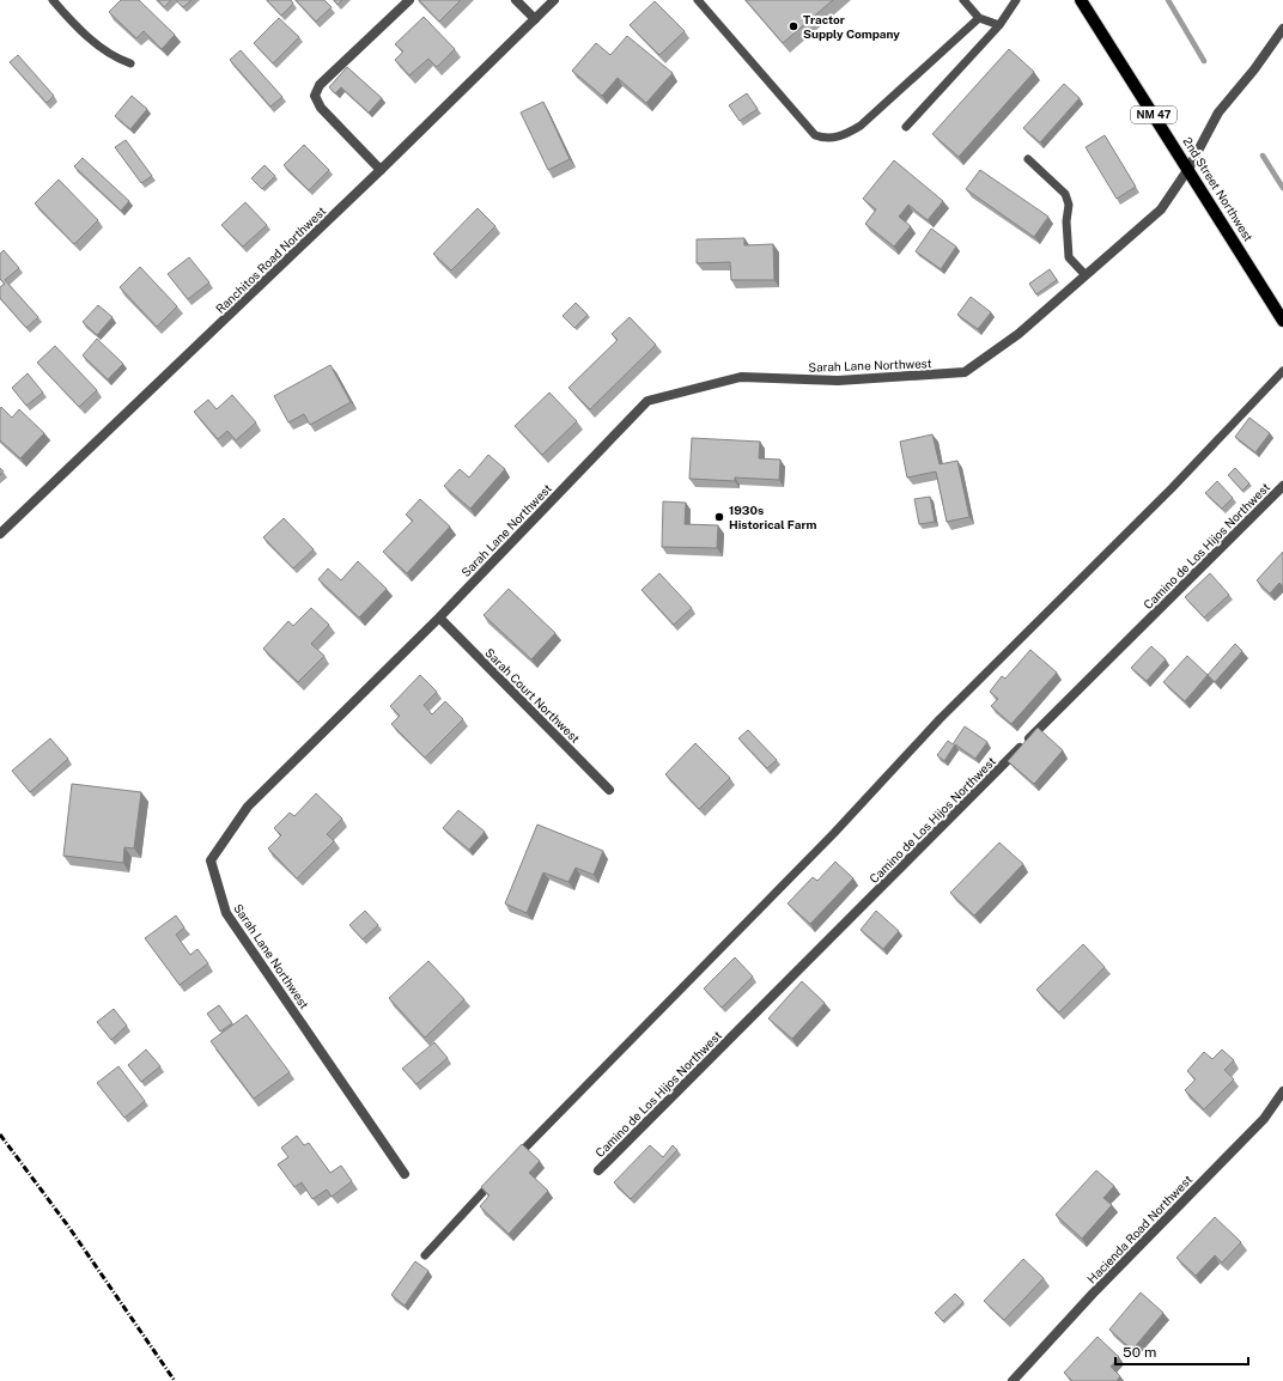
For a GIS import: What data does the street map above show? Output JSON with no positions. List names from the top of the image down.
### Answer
{
  "streets": {
    "main road": ["NM 47", "2nd Street Northwest"],
    "street": [
      "Ranchitos Road Northwest",
      "Sarah Lane Northwest",
      "Camino de Los Hijos Northwest",
      "Sarah Court Northwest",
      "Hacienda Road Northwest"
    ]
  },
  "crossings": [
    ["2nd Street Northwest", "Sarah Lane Northwest"],
    ["Sarah Lane Northwest", "Sarah Court Northwest"]
  ],
  "places": ["Tractor Supply Company", "1930s Historical Farm"],
  "scale_bar": "50 m"
}
